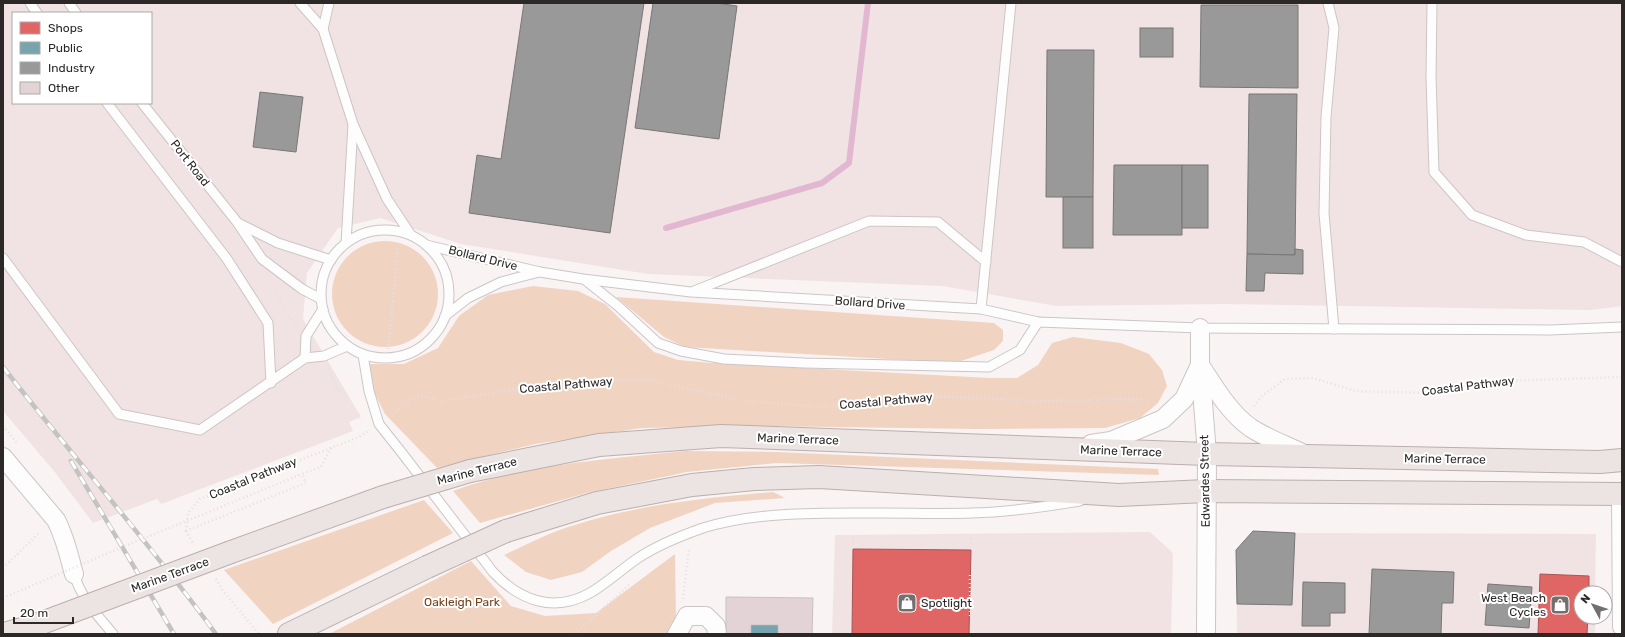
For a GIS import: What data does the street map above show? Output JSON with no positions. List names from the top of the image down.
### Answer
{
  "streets": {
    "highway": ["Marine Terrace"],
    "street": ["Edwardes Street"],
    "lane": ["Port Road", "Bollard Drive"],
    "path": ["Coastal Pathway"]
  },
  "crossings": [
    ["Port Road", "Bollard Drive"],
    ["Bollard Drive", "Edwardes Street"],
    ["Marine Terrace", "Edwardes Street"]
  ],
  "parks": ["Oakleigh Park"],
  "places": {
    "shop": ["Spotlight", "West Beach Cycles"]
  },
  "legend": [
    "Shops",
    "Public",
    "Industry",
    "Other"
  ],
  "scale_bar": "20 m",
  "north": "top left"
}
